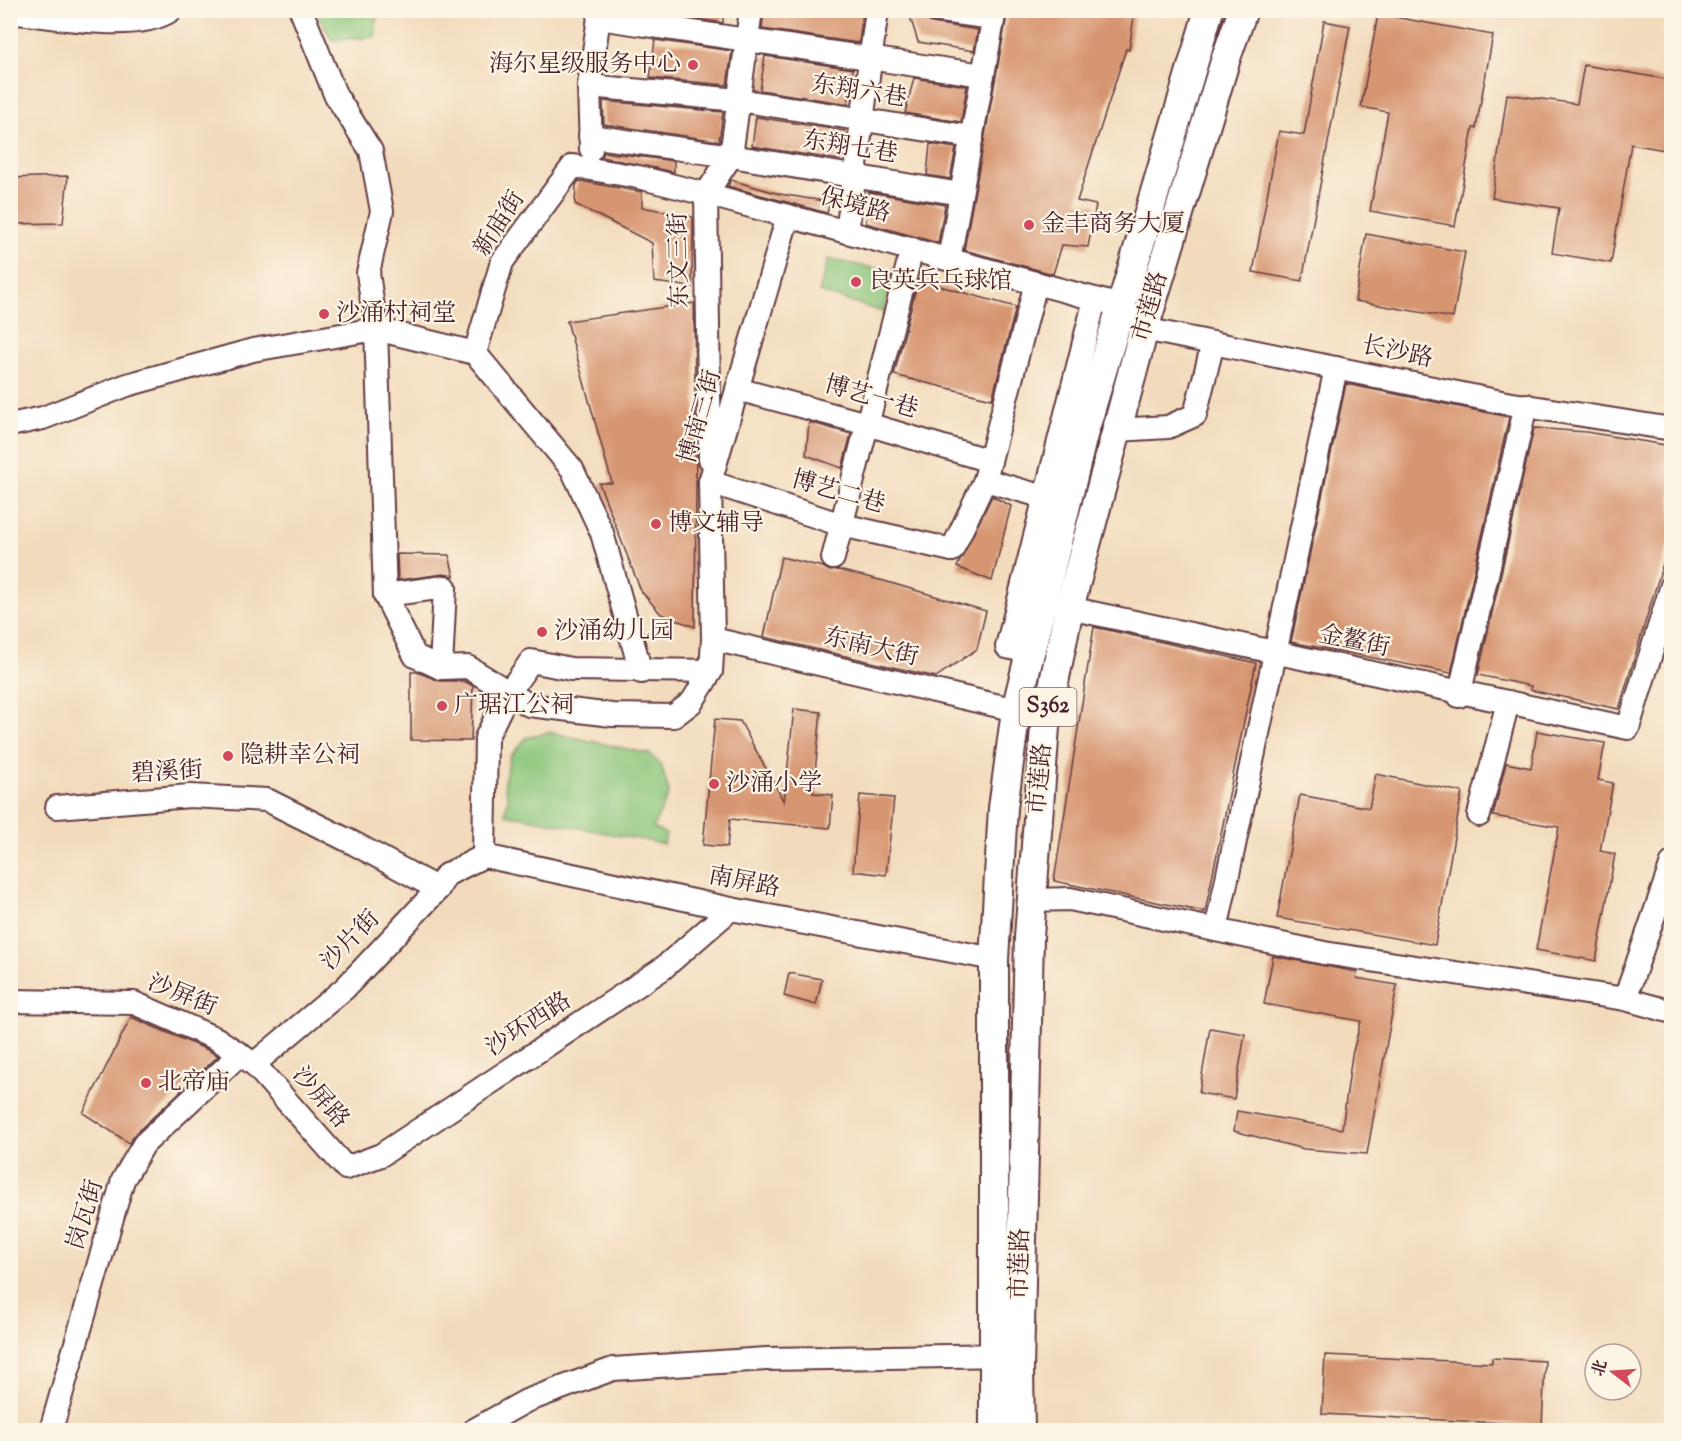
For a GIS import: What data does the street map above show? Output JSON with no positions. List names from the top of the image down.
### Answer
{
  "streets": {
    "main road": ["市莲路", "S362"],
    "street": [
      "东翔六巷",
      "东翔七巷",
      "保境路",
      "新庙街",
      "东文三街",
      "长沙路",
      "博艺一巷",
      "博南三街",
      "博艺二巷",
      "金鳌街",
      "东南大街",
      "碧溪街",
      "南屏路",
      "沙片街",
      "沙屏街",
      "沙环西路",
      "沙屏路",
      "岗瓦街"
    ]
  },
  "crossings": [
    ["东翔六巷", "东文三街"],
    ["东翔七巷", "东文三街"],
    ["保境路", "新庙街"],
    ["保境路", "东文三街"],
    ["保境路", "市莲路"],
    ["保境路", "博南三街"],
    ["东文三街", "博南三街"],
    ["东文三街", "博艺二巷"],
    ["市莲路", "长沙路"],
    ["市莲路", "博艺一巷"],
    ["市莲路", "金鳌街"],
    ["市莲路", "东南大街"],
    ["市莲路", "南屏路"],
    ["博艺一巷", "博南三街"],
    ["博艺一巷", "博艺二巷"],
    ["博南三街", "博艺二巷"],
    ["博南三街", "东南大街"],
    ["碧溪街", "沙片街"],
    ["南屏路", "沙片街"],
    ["南屏路", "沙环西路"],
    ["沙片街", "沙屏街"],
    ["沙片街", "沙屏路"],
    ["沙片街", "岗瓦街"],
    ["沙屏街", "沙屏路"],
    ["沙屏街", "岗瓦街"],
    ["沙环西路", "沙屏路"],
    ["沙屏路", "岗瓦街"]
  ],
  "places": [
    "海尔星级服务中心",
    "金丰商务大厦",
    "良英兵乓球馆",
    "沙涌村祠堂",
    "博文辅导",
    "沙涌幼儿园",
    "广琚江公祠",
    "隐耕幸公祠",
    "沙涌小学",
    "北帝庙"
  ],
  "north": "left"
}
